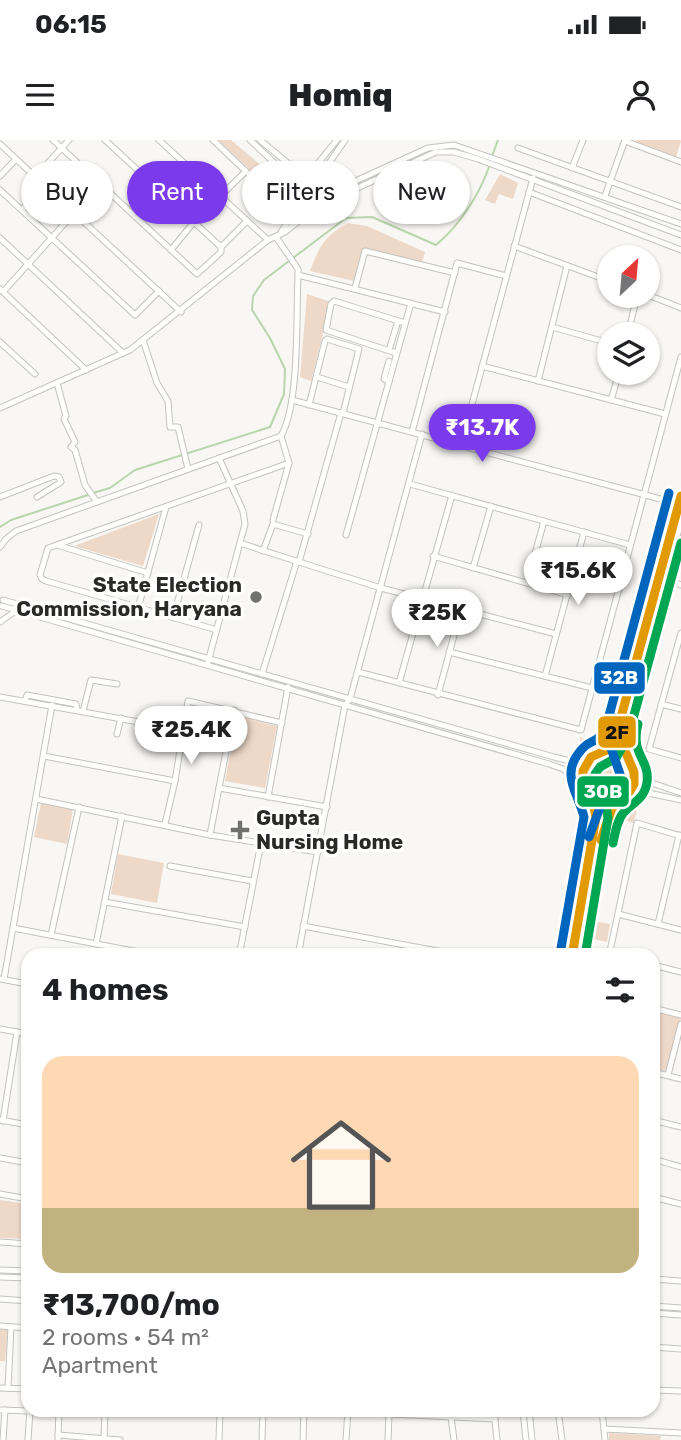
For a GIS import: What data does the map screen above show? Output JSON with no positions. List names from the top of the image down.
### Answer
{
  "places": {
    "other": ["State Election Commission, Haryana"],
    "health": ["Gupta Nursing Home"]
  },
  "lines": ["transit line 32B", "transit line 2F", "transit line 30B"],
  "north": "top right",
  "page": {
    "status": "06:15",
    "header": "Homiq",
    "chip": [
      "Buy",
      "Rent",
      "Filters",
      "New"
    ],
    "price": [
      "₹13.7K",
      "₹15.6K",
      "₹25K",
      "₹25.4K"
    ],
    "heading": "4 homes",
    "list": [
      {
        "name": "₹13,700/mo",
        "note": "2 rooms · 54 m² · Apartment"
      }
    ]
  }
}
